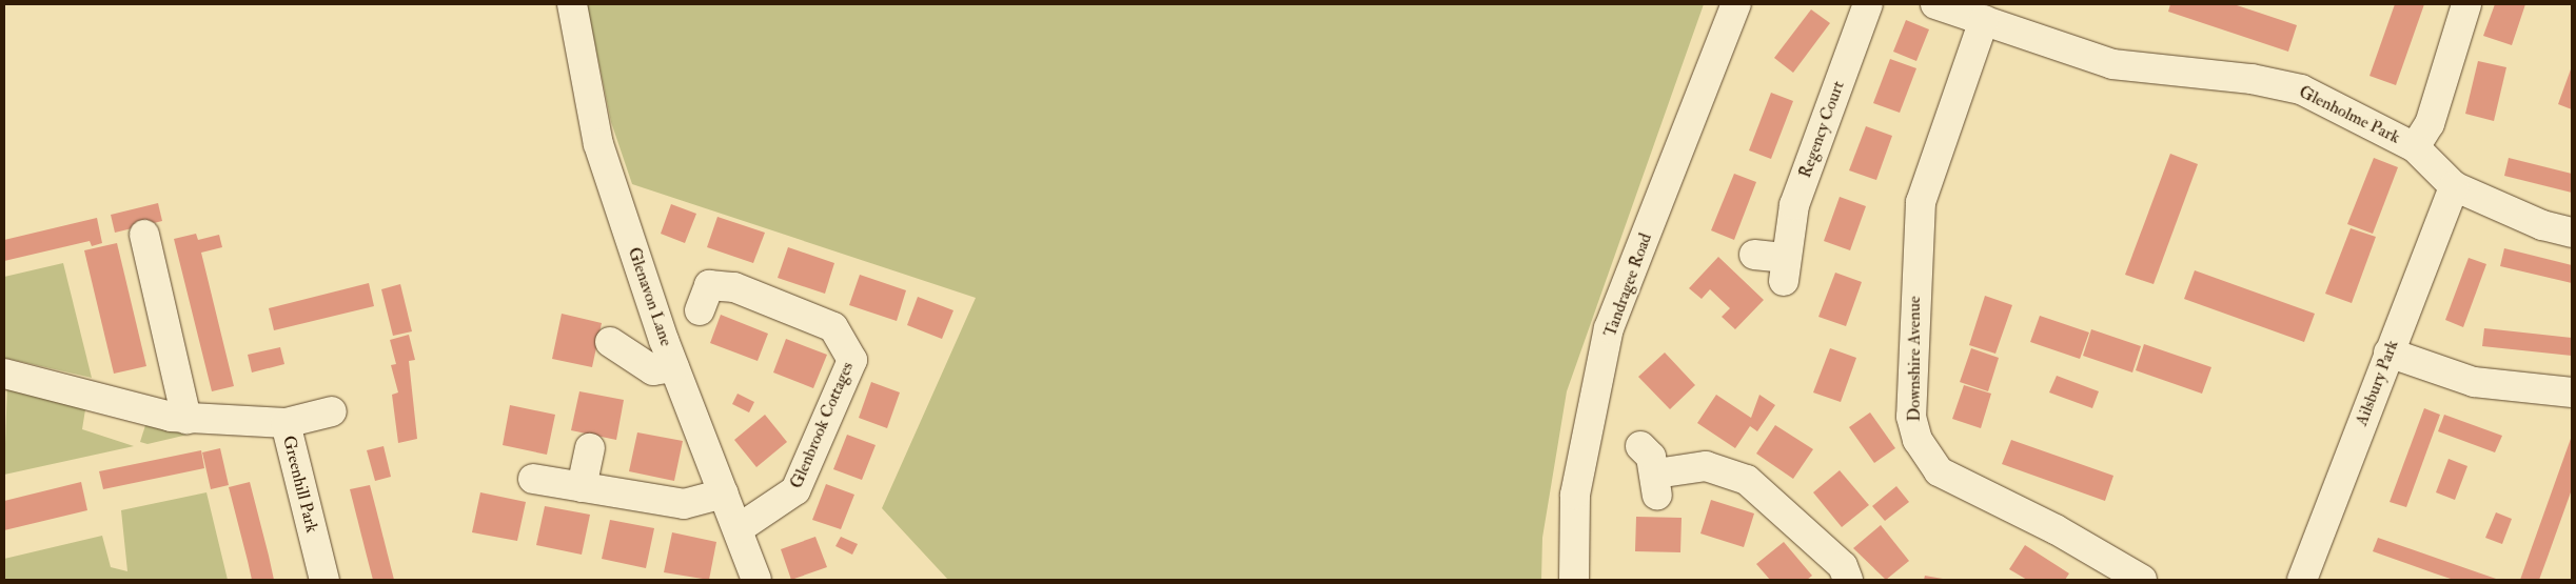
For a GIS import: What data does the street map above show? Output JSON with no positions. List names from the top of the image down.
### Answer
{
  "streets": {
    "street": [
      "Glenholme Park",
      "Regency Court",
      "Tandragee Road",
      "Glenavon Lane",
      "Downshire Avenue",
      "Ailsbury Park",
      "Glenbrook Cottages",
      "Greenhill Park"
    ]
  },
  "crossings": [
    ["Glenholme Park", "Downshire Avenue"],
    ["Glenholme Park", "Ailsbury Park"],
    ["Glenavon Lane", "Glenbrook Cottages"]
  ]
}
